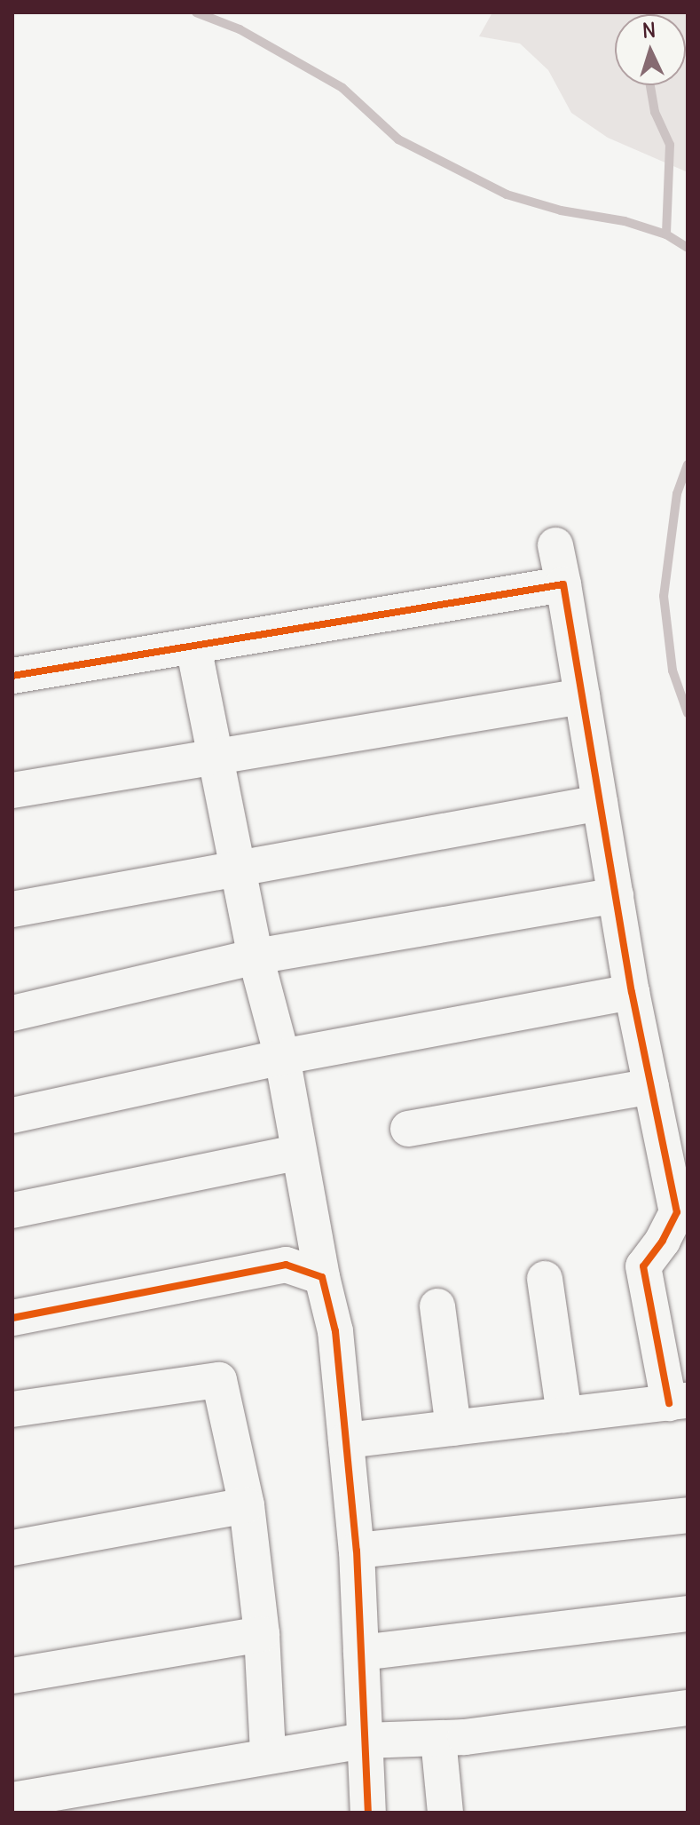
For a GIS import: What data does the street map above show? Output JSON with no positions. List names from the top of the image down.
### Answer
{
  "north": "top"
}
